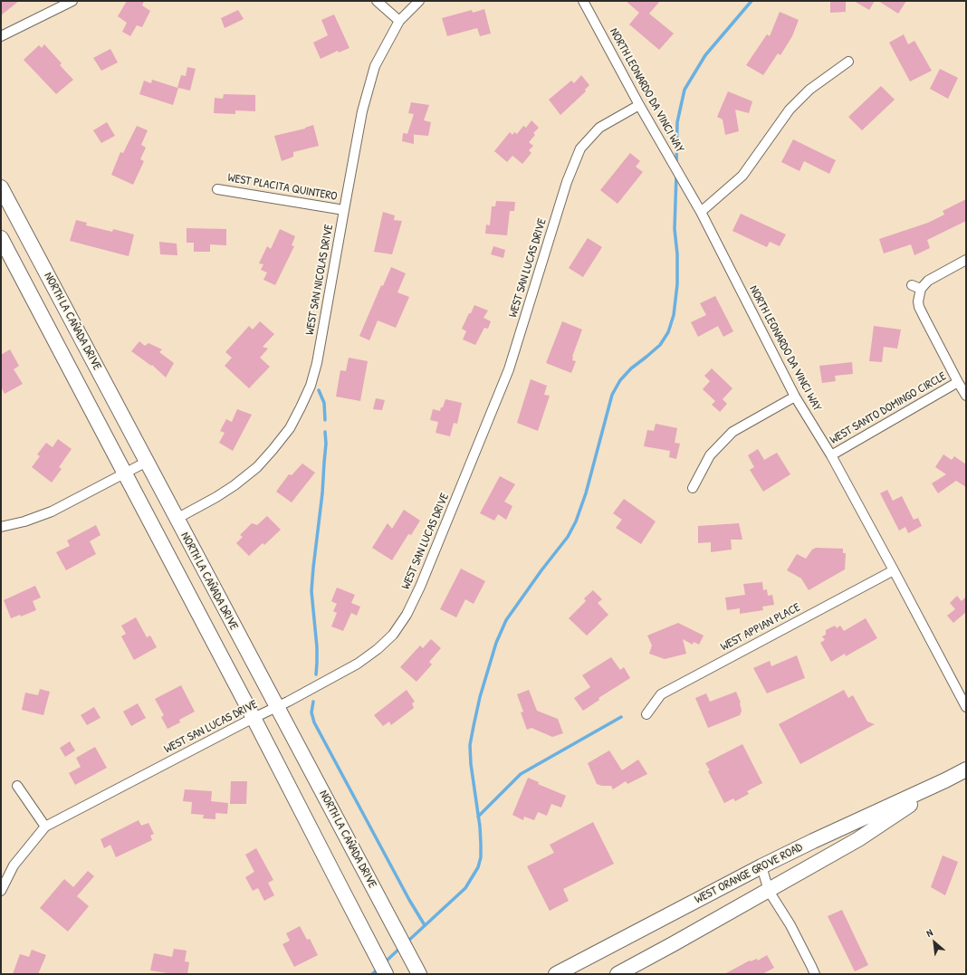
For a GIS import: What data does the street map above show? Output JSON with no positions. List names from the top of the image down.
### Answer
{
  "streets": {
    "main road": ["NORTH LA CAÑADA DRIVE", "WEST ORANGE GROVE ROAD"],
    "street": [
      "NORTH LEONARDO DA VINCI WAY",
      "WEST PLACITA QUINTERO",
      "WEST SAN LUCAS DRIVE",
      "WEST SAN NICOLAS DRIVE",
      "WEST SANTO DOMINGO CIRCLE",
      "WEST APPIAN PLACE"
    ]
  },
  "crossings": [
    ["NORTH LEONARDO DA VINCI WAY", "WEST SAN LUCAS DRIVE"],
    ["NORTH LEONARDO DA VINCI WAY", "WEST SANTO DOMINGO CIRCLE"],
    ["NORTH LEONARDO DA VINCI WAY", "WEST APPIAN PLACE"],
    ["WEST PLACITA QUINTERO", "WEST SAN NICOLAS DRIVE"],
    ["WEST SAN LUCAS DRIVE", "NORTH LA CAÑADA DRIVE"],
    ["WEST SAN NICOLAS DRIVE", "NORTH LA CAÑADA DRIVE"]
  ],
  "north": "top left"
}
